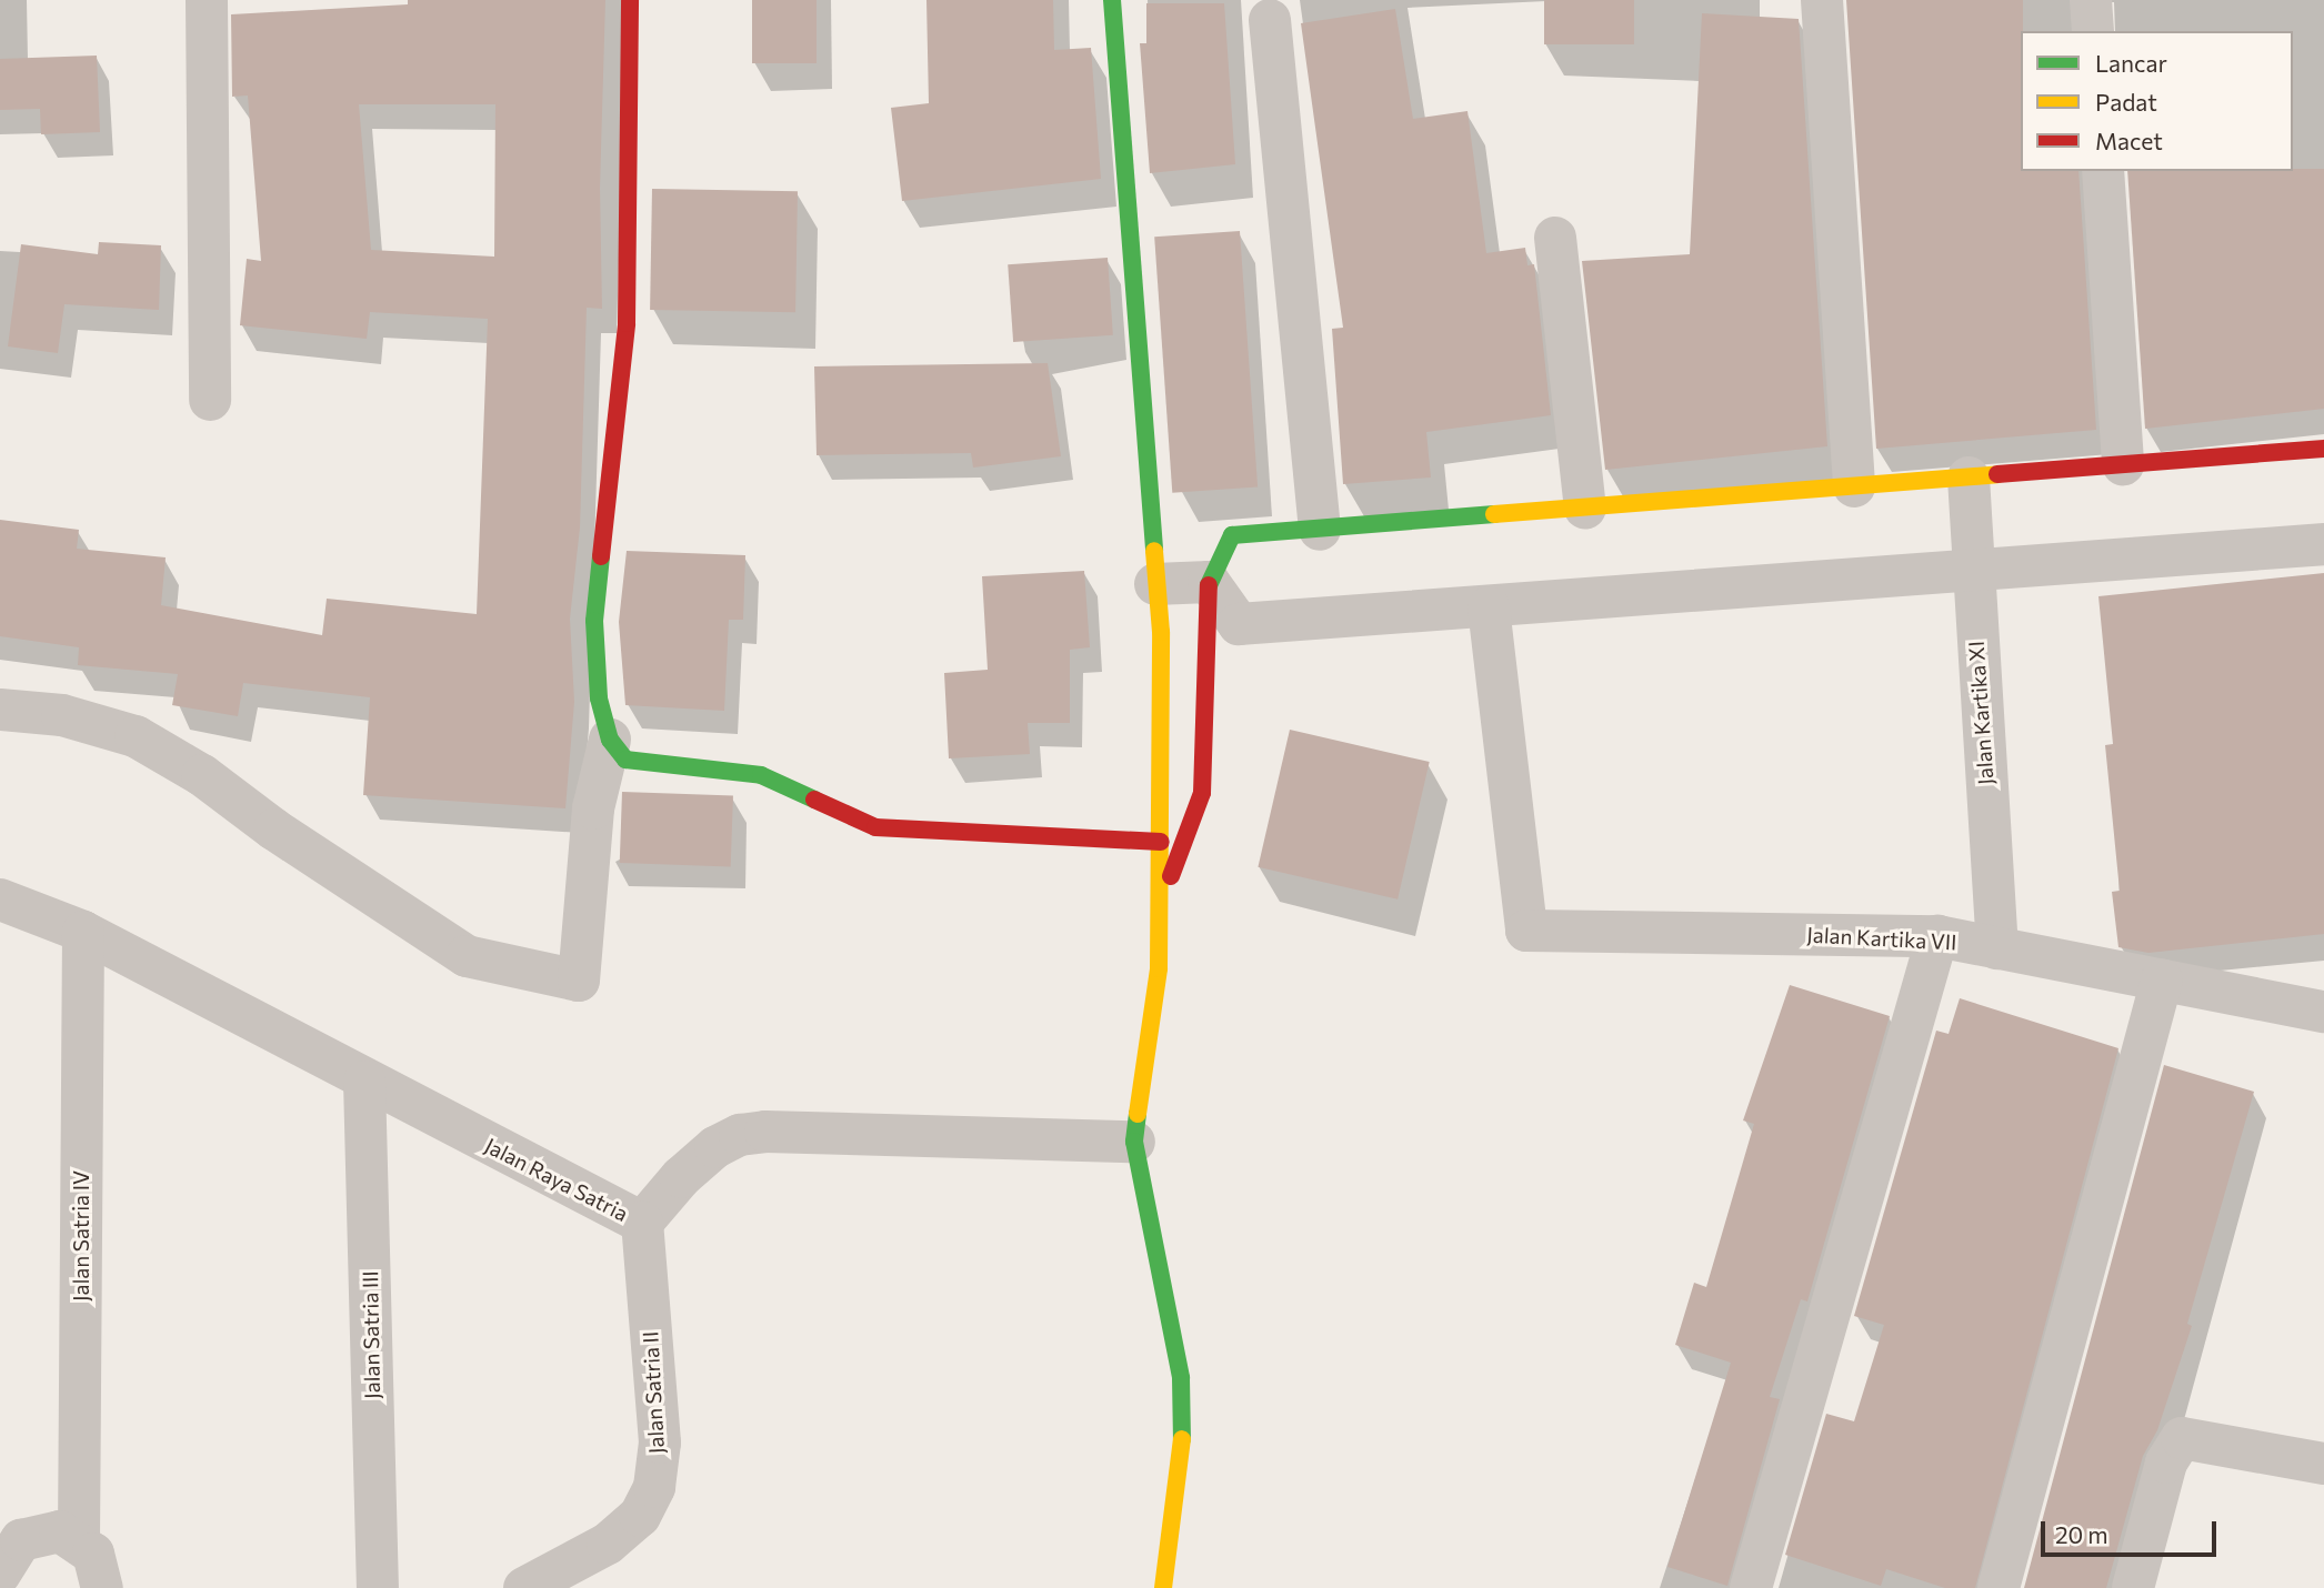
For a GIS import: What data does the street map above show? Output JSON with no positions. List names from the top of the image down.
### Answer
{
  "streets": {
    "street": [
      "Jalan Kartika XI",
      "Jalan Kartika VII",
      "Jalan Raya Satria",
      "Jalan Satria IV",
      "Jalan Satria III",
      "Jalan Satria II"
    ]
  },
  "crossings": [
    ["Jalan Kartika XI", "Jalan Kartika VII"],
    ["Jalan Raya Satria", "Jalan Satria IV"],
    ["Jalan Raya Satria", "Jalan Satria III"],
    ["Jalan Raya Satria", "Jalan Satria II"]
  ],
  "legend": ["Lancar", "Padat", "Macet"],
  "scale_bar": "20 m"
}
